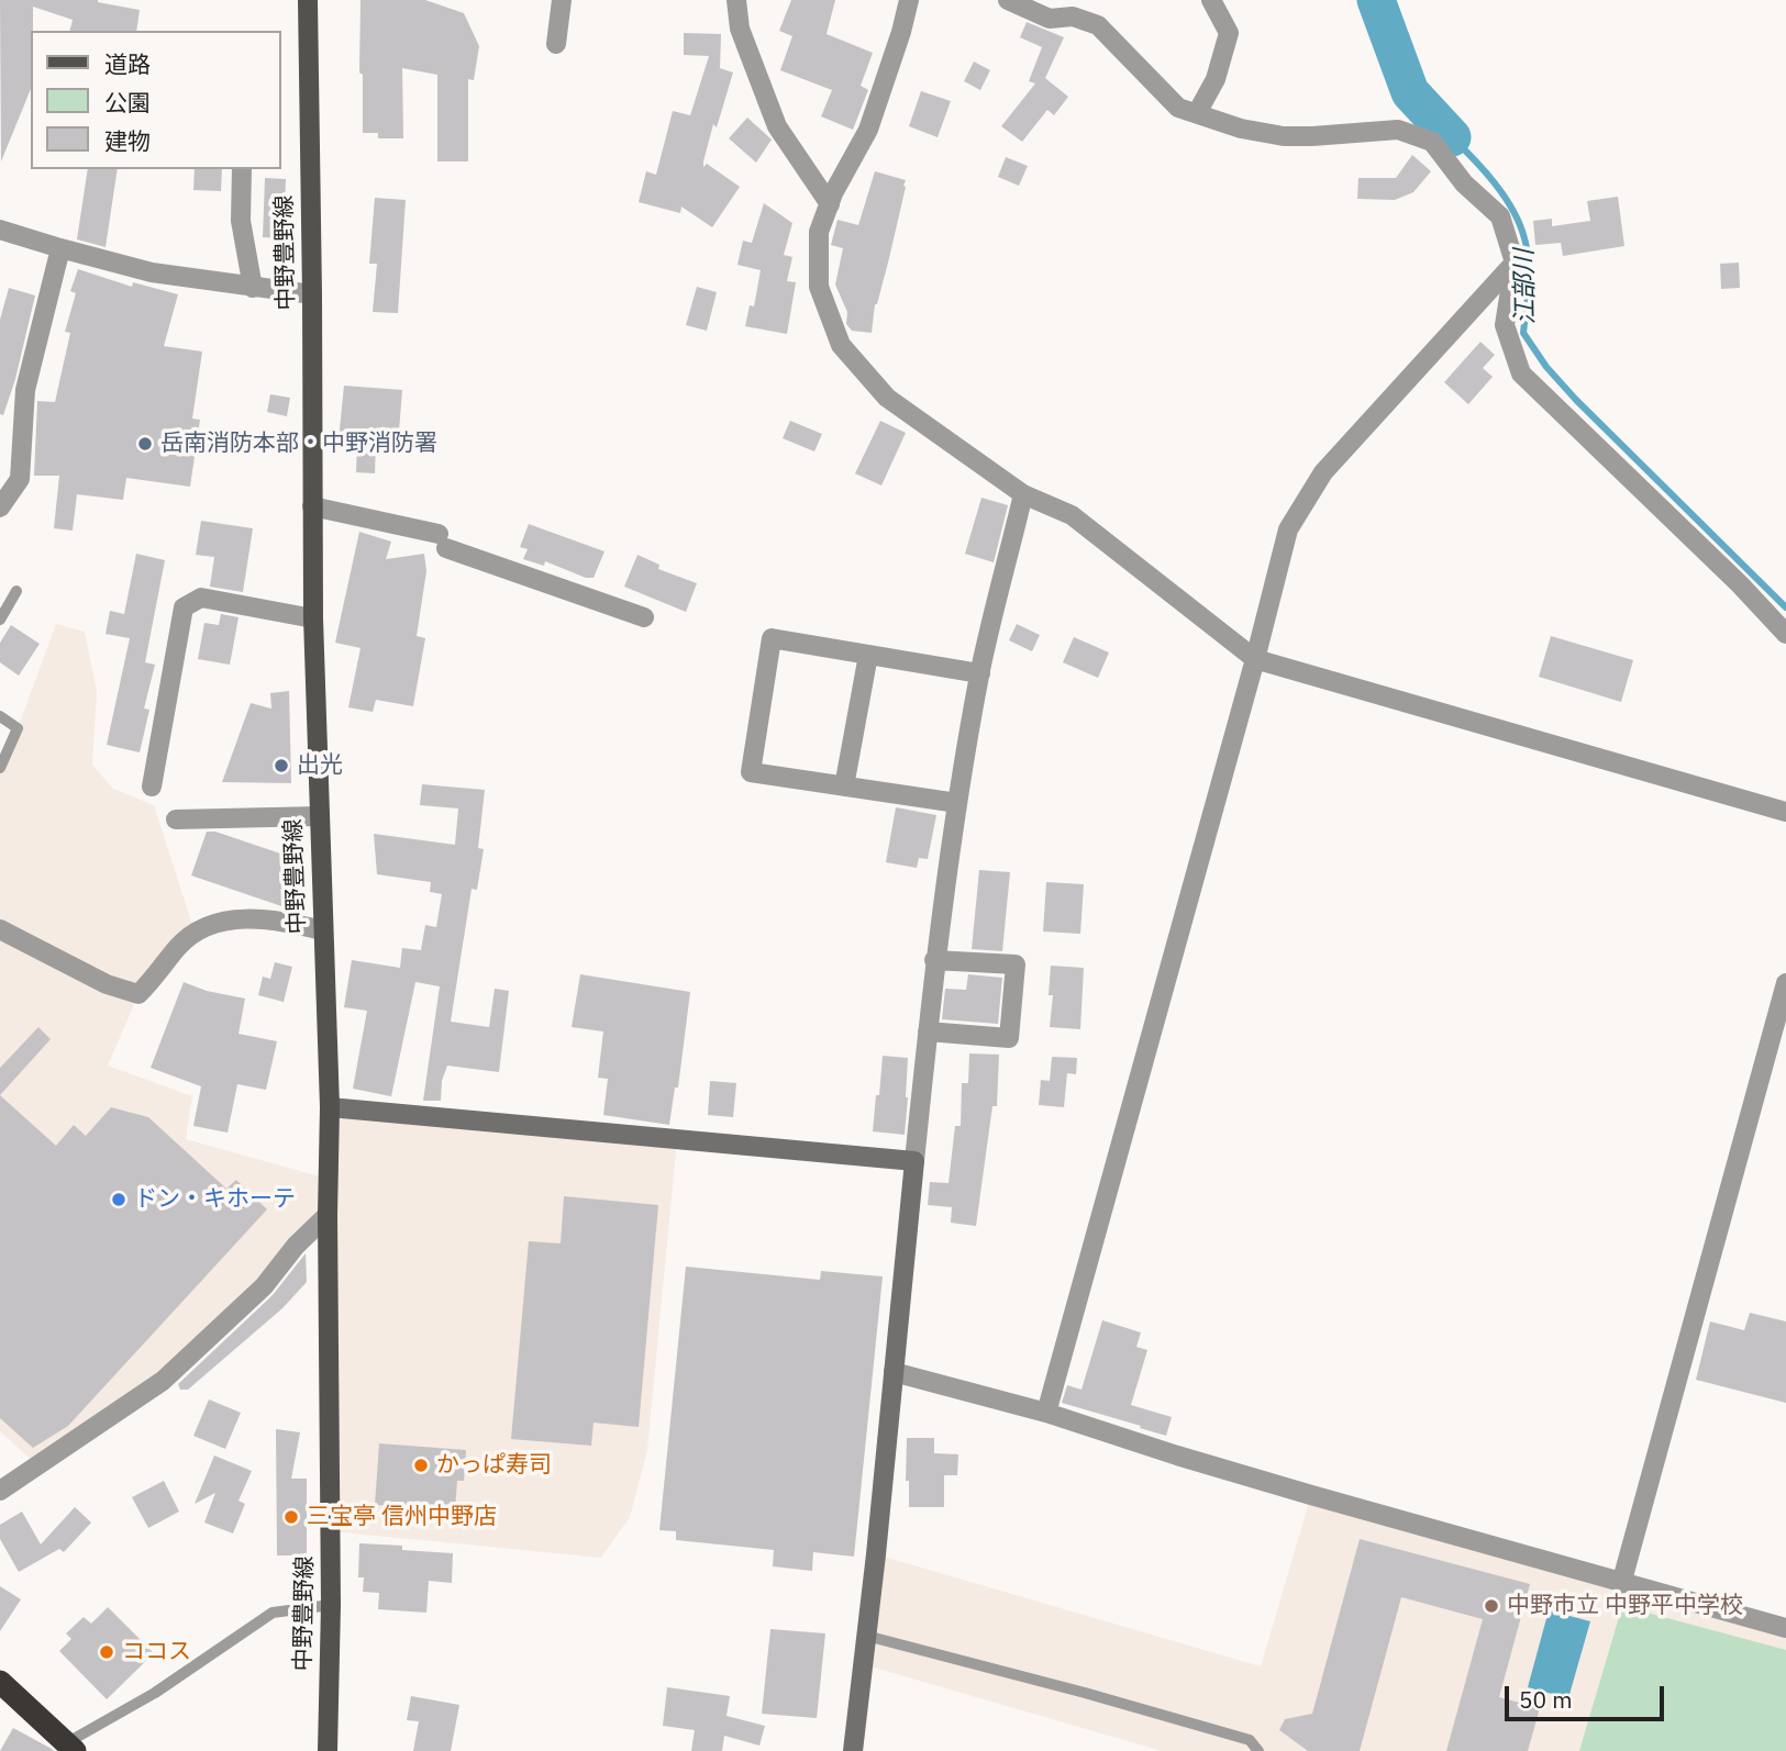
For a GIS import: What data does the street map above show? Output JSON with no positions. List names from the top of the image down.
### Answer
{
  "streets": {
    "main road": ["中野豊野線"]
  },
  "water": ["江部川"],
  "places": [
    "岳南消防本部・中野消防署",
    "出光",
    "ドン・キホーテ",
    "かっぱ寿司",
    "三宝亭 信州中野店",
    "中野市立 中野平中学校",
    "ココス"
  ],
  "legend": ["道路", "公園", "建物"],
  "scale_bar": "50 m"
}
